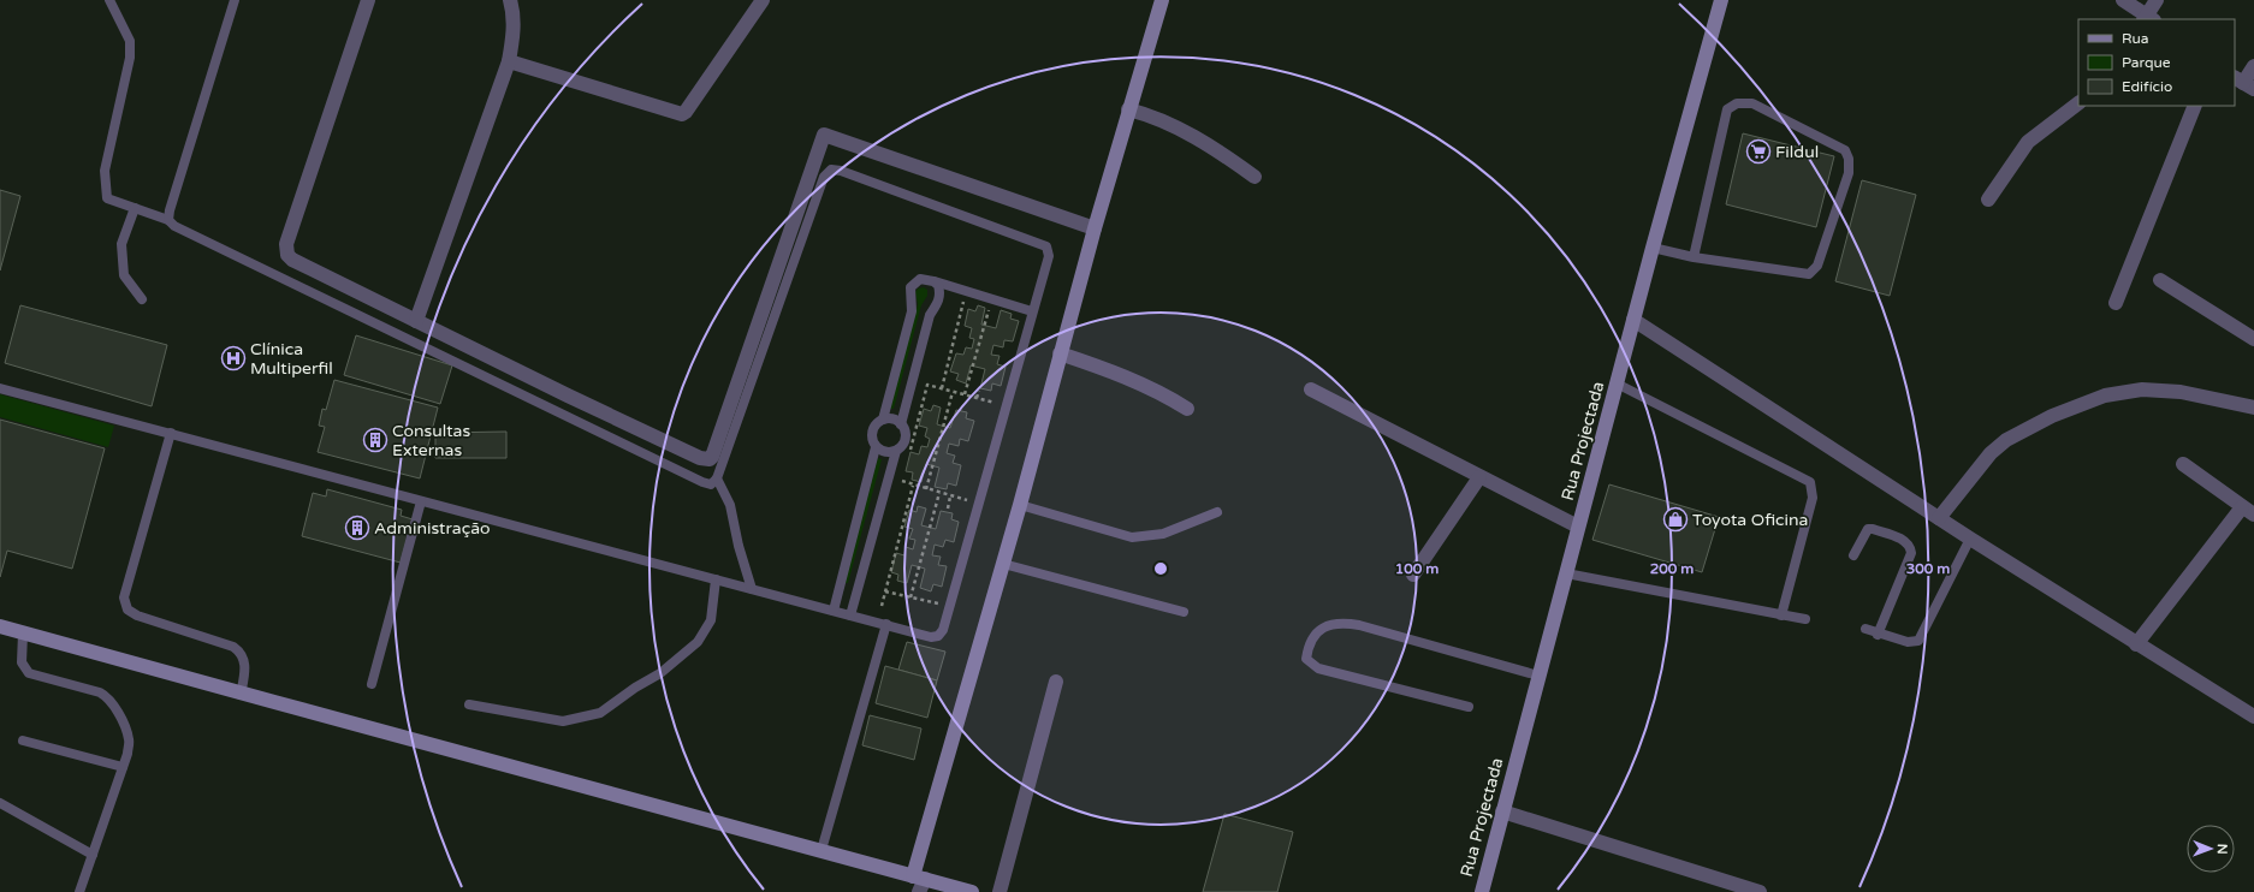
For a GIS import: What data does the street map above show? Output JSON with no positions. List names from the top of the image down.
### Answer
{
  "streets": {
    "street": ["Rua Projectada"]
  },
  "places": {
    "supermarket": ["Fildul"],
    "hospital": ["Clínica Multiperfil"],
    "building": ["Consultas Externas", "Administração"],
    "shop": ["Toyota Oficina"]
  },
  "legend": ["Rua", "Parque", "Edifício"],
  "north": "right",
  "rings": ["100 m", "200 m", "300 m"]
}
